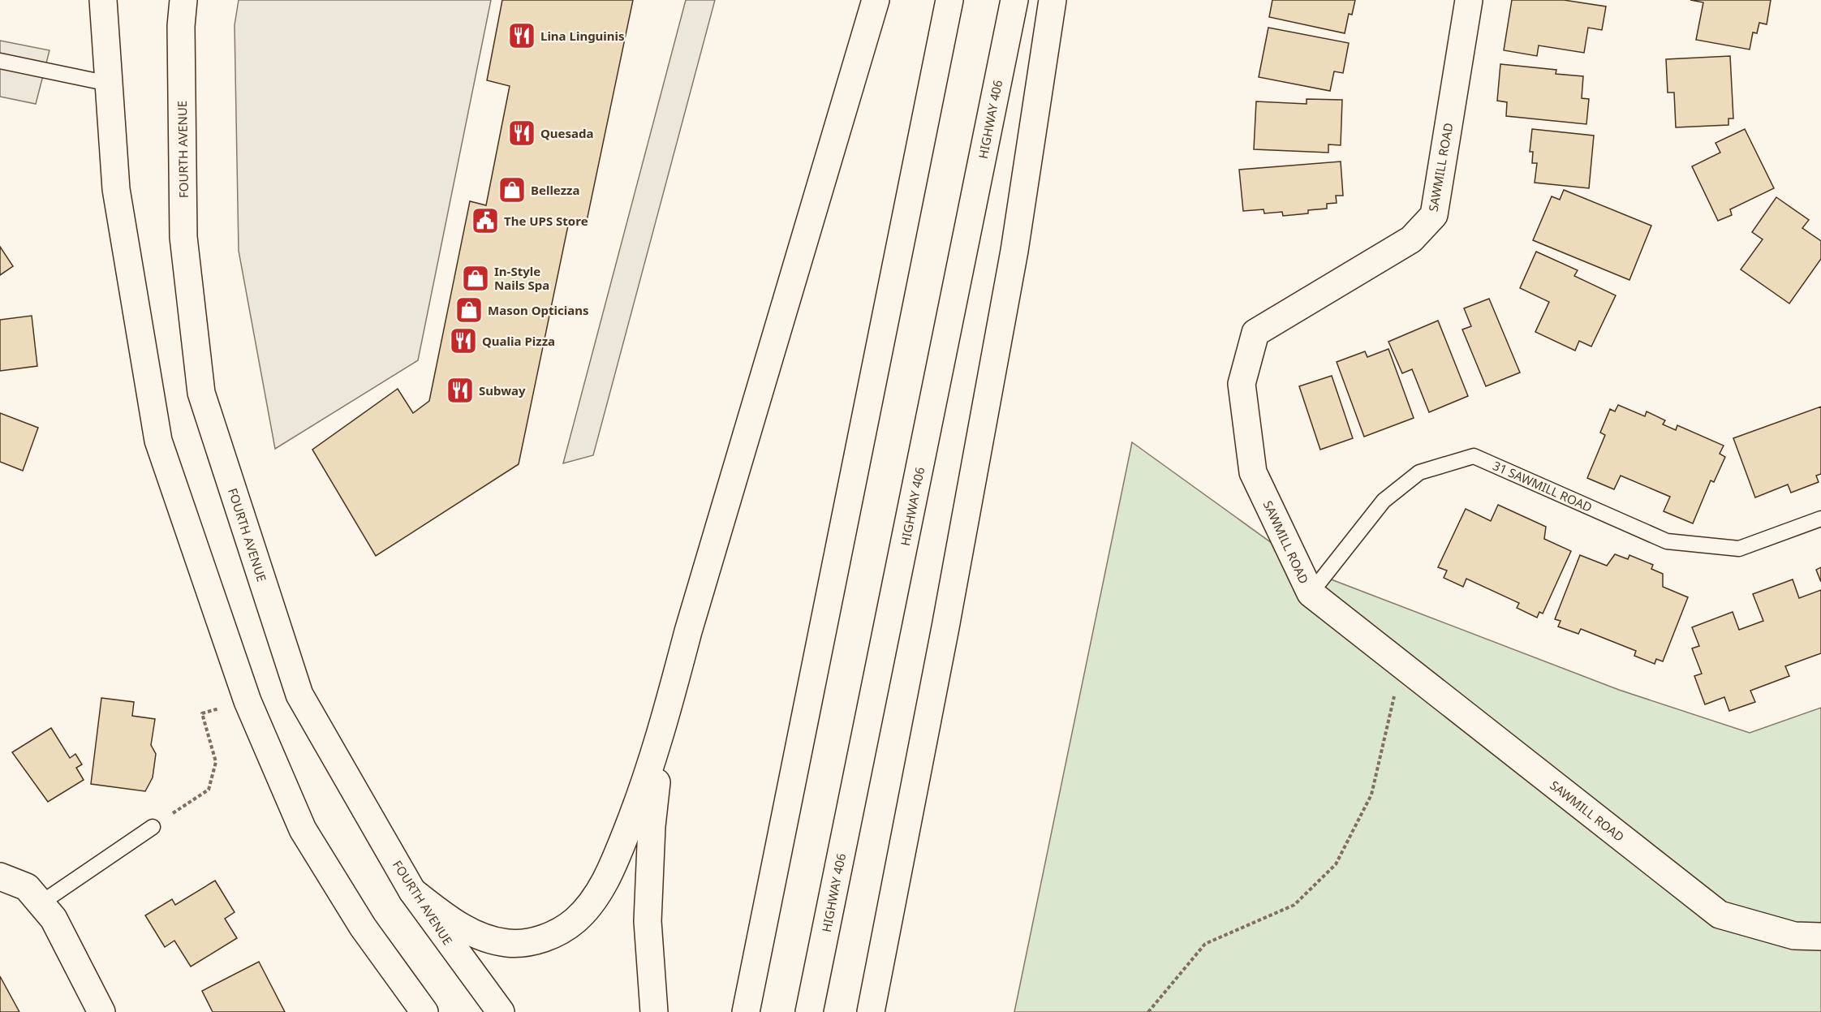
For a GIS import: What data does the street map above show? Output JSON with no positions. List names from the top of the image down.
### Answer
{
  "streets": {
    "main road": ["HIGHWAY 406", "FOURTH AVENUE", "SAWMILL ROAD"],
    "lane": ["31 SAWMILL ROAD"]
  },
  "crossings": [
    ["SAWMILL ROAD", "31 SAWMILL ROAD"]
  ],
  "places": {
    "restaurant": [
      "Lina Linguinis",
      "Quesada",
      "Qualia Pizza",
      "Subway"
    ],
    "shop": ["Bellezza", "In-Style Nails Spa", "Mason Opticians"],
    "public building": ["The UPS Store"]
  }
}
